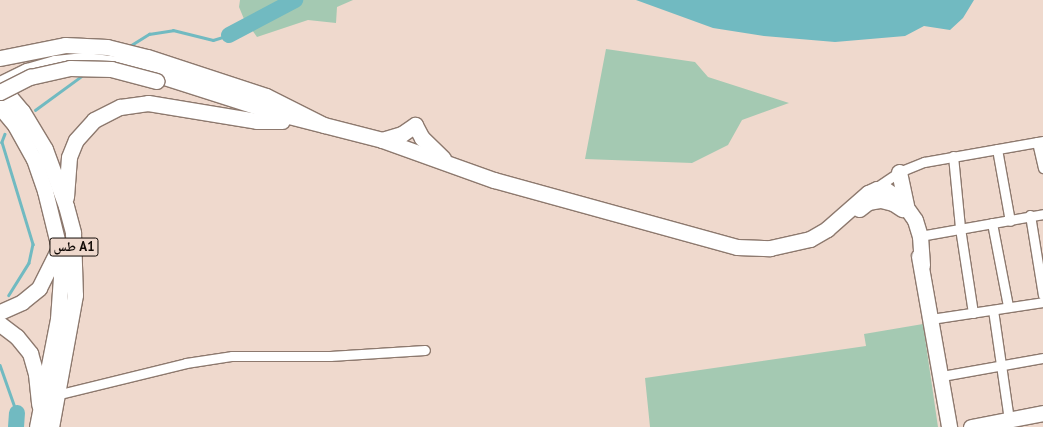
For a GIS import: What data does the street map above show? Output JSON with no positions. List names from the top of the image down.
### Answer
{
  "streets": {
    "main road": ["طس A1"]
  }
}
